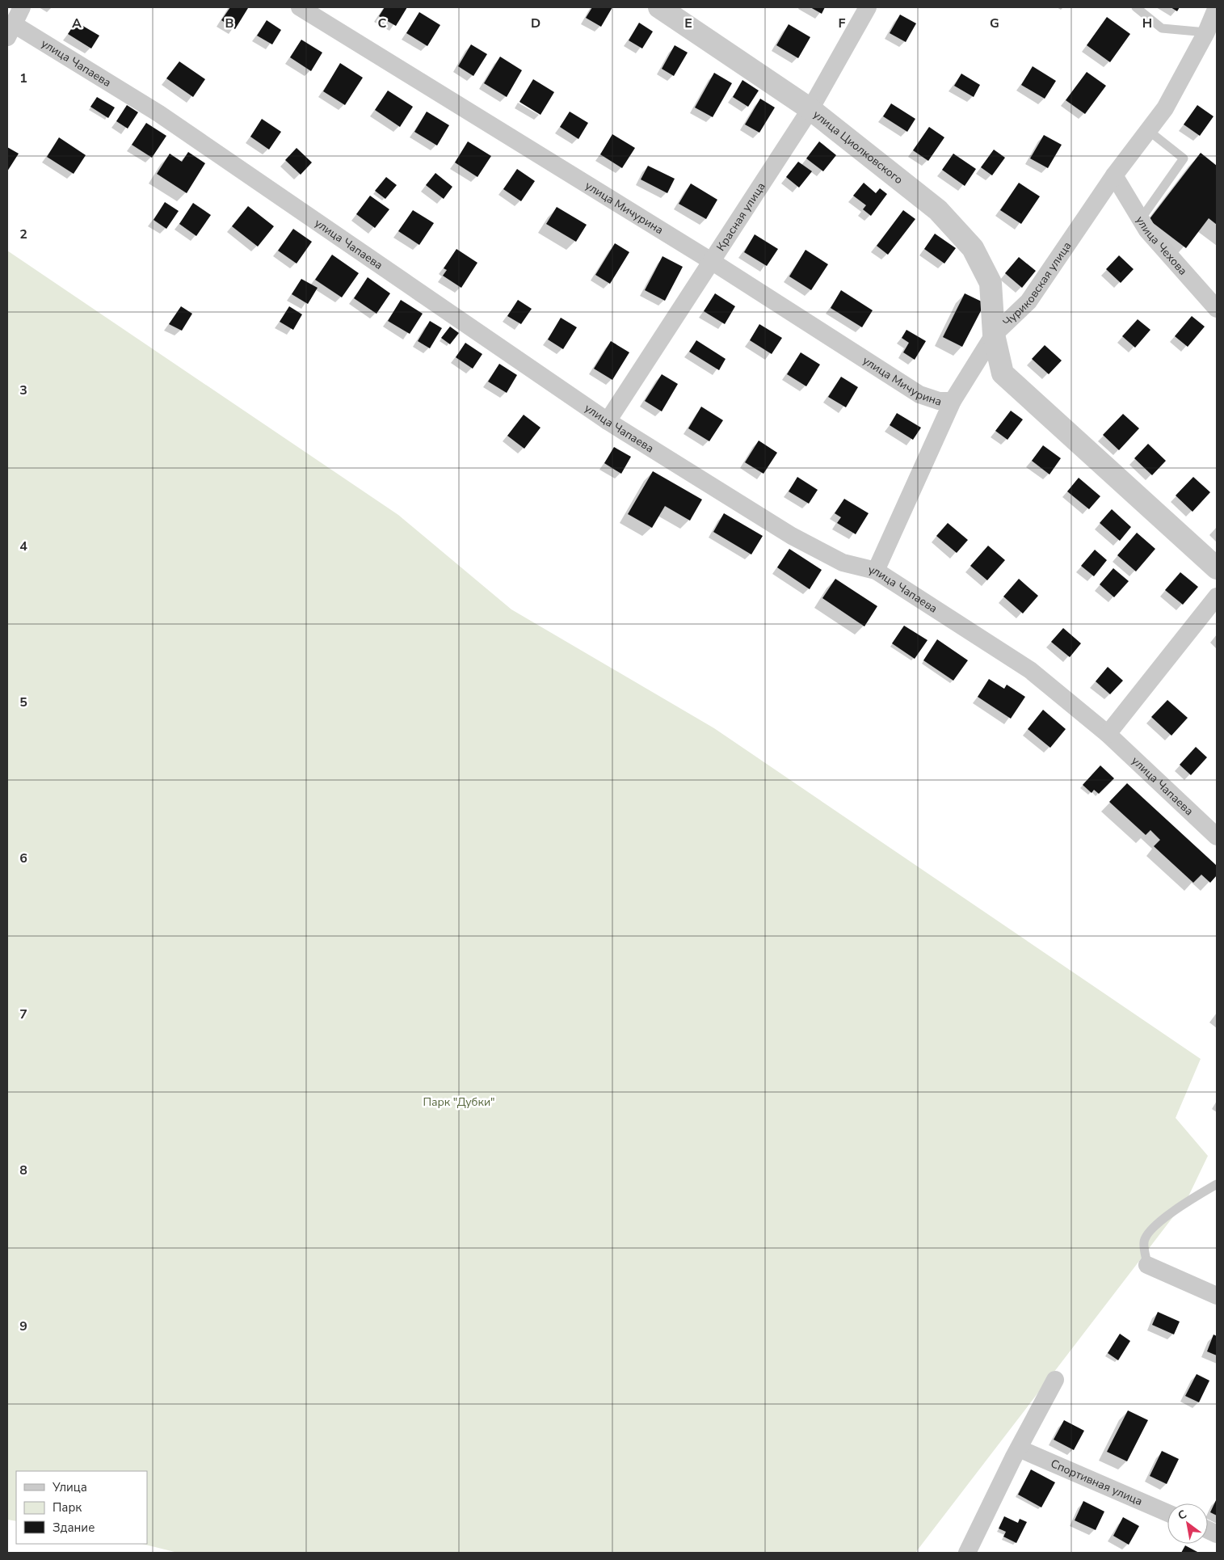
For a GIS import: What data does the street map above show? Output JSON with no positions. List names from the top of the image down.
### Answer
{
  "streets": {
    "street": [
      "улица Чапаева",
      "улица Циолковского",
      "улица Мичурина",
      "Красная улица",
      "улица Чехова",
      "Чуриковская улица",
      "Спортивная улица"
    ]
  },
  "crossings": [
    ["улица Чапаева", "Красная улица"],
    ["улица Чапаева", "Чуриковская улица"],
    ["улица Циолковского", "Красная улица"],
    ["улица Циолковского", "Чуриковская улица"],
    ["улица Мичурина", "Красная улица"],
    ["улица Мичурина", "Чуриковская улица"],
    ["улица Чехова", "Чуриковская улица"]
  ],
  "parks": ["Парк \"Дубки\""],
  "legend": ["Улица", "Парк", "Здание"],
  "north": "top left",
  "grid": {
    "columns": [
      "A",
      "B",
      "C",
      "D",
      "E",
      "F",
      "G",
      "H"
    ],
    "rows": [
      "1",
      "2",
      "3",
      "4",
      "5",
      "6",
      "7",
      "8",
      "9"
    ]
  }
}
